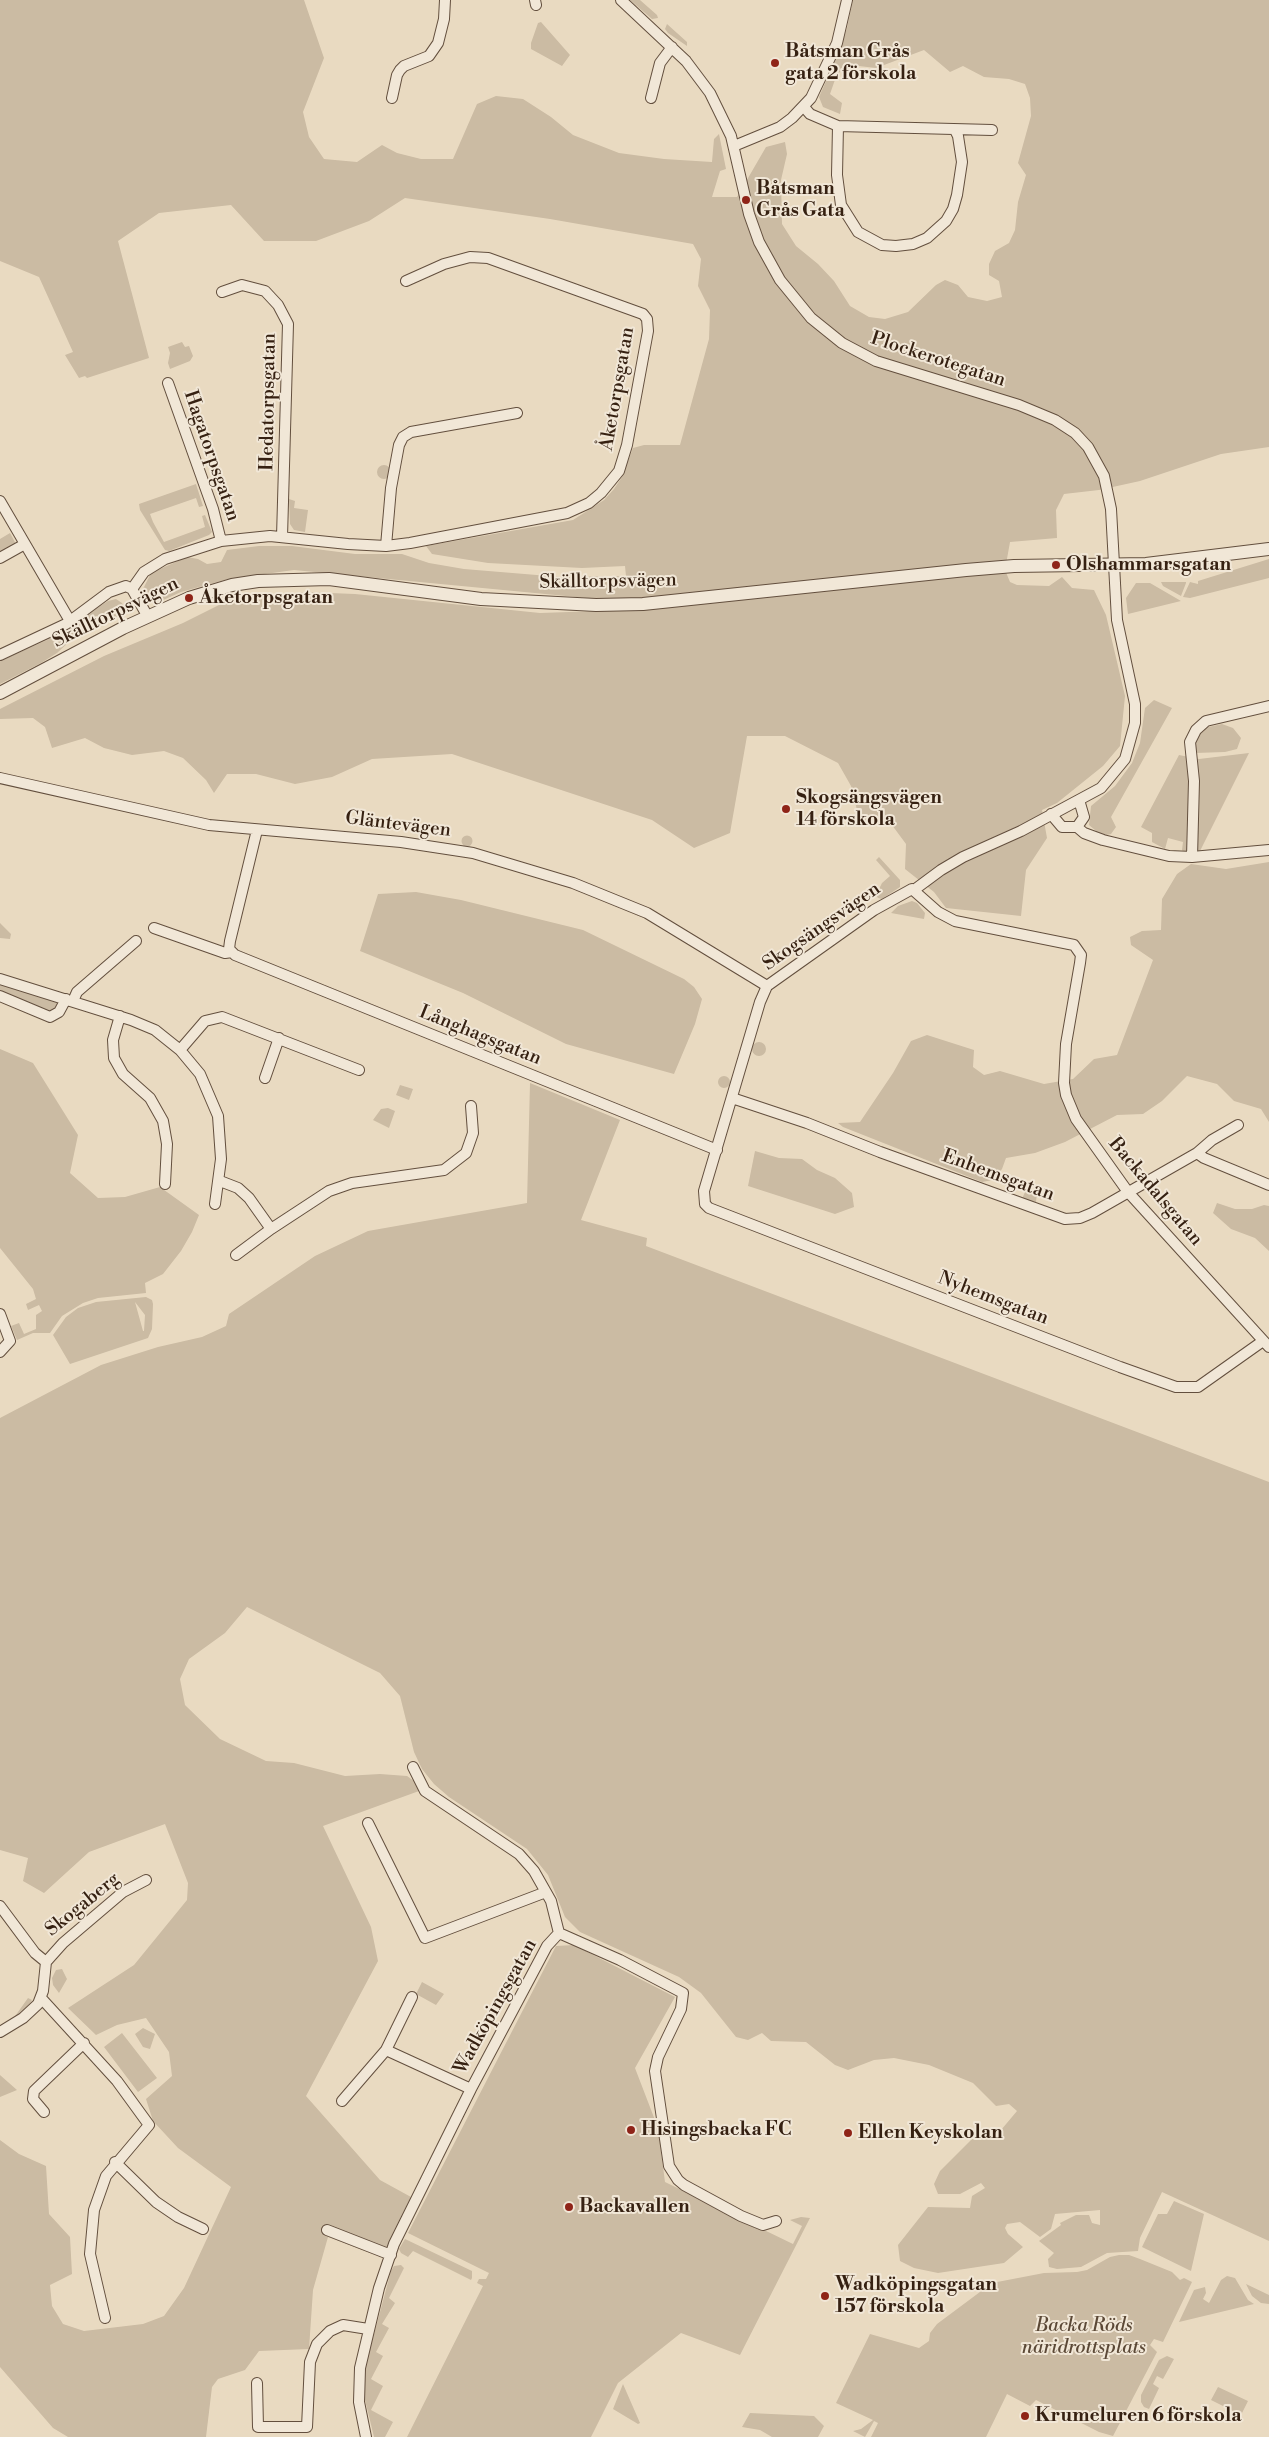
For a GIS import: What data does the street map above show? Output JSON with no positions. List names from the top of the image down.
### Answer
{
  "streets": {
    "street": [
      "Plockerotegatan",
      "Åketorpsgatan",
      "Hedatorpsgatan",
      "Hagatorpsgatan",
      "Skälltorpsvägen",
      "Gläntevägen",
      "Skogsängsvägen",
      "Långhagsgatan",
      "Enhemsgatan",
      "Backadalsgatan",
      "Nyhemsgatan",
      "Skogaberg",
      "Wadköpingsgatan"
    ]
  },
  "crossings": [
    ["Plockerotegatan", "Skälltorpsvägen"],
    ["Åketorpsgatan", "Hedatorpsgatan"],
    ["Åketorpsgatan", "Hagatorpsgatan"],
    ["Gläntevägen", "Skogsängsvägen"],
    ["Skogsängsvägen", "Långhagsgatan"],
    ["Skogsängsvägen", "Enhemsgatan"],
    ["Skogsängsvägen", "Backadalsgatan"],
    ["Skogsängsvägen", "Nyhemsgatan"],
    ["Enhemsgatan", "Backadalsgatan"],
    ["Backadalsgatan", "Nyhemsgatan"]
  ],
  "parks": ["Backa Röds näridrottsplats"],
  "places": [
    "Båtsman Grås gata 2 förskola",
    "Båtsman Grås Gata",
    "Olshammarsgatan",
    "Åketorpsgatan",
    "Skogsängsvägen 14 förskola",
    "Hisingsbacka FC",
    "Ellen Keyskolan",
    "Backavallen",
    "Wadköpingsgatan 157 förskola",
    "Krumeluren 6 förskola"
  ]
}
